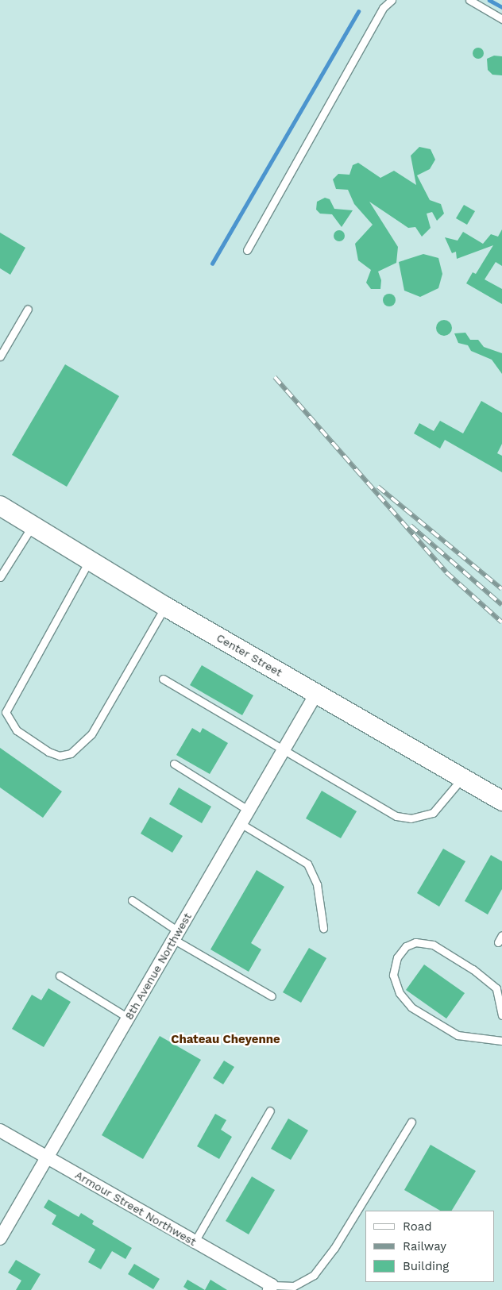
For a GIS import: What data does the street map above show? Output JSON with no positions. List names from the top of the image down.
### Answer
{
  "streets": {
    "main road": ["Center Street"],
    "street": ["8th Avenue Northwest", "Armour Street Northwest"]
  },
  "crossings": [
    ["Center Street", "8th Avenue Northwest"],
    ["8th Avenue Northwest", "Armour Street Northwest"]
  ],
  "districts": ["Chateau Cheyenne"],
  "legend": ["Road", "Railway", "Building"]
}
